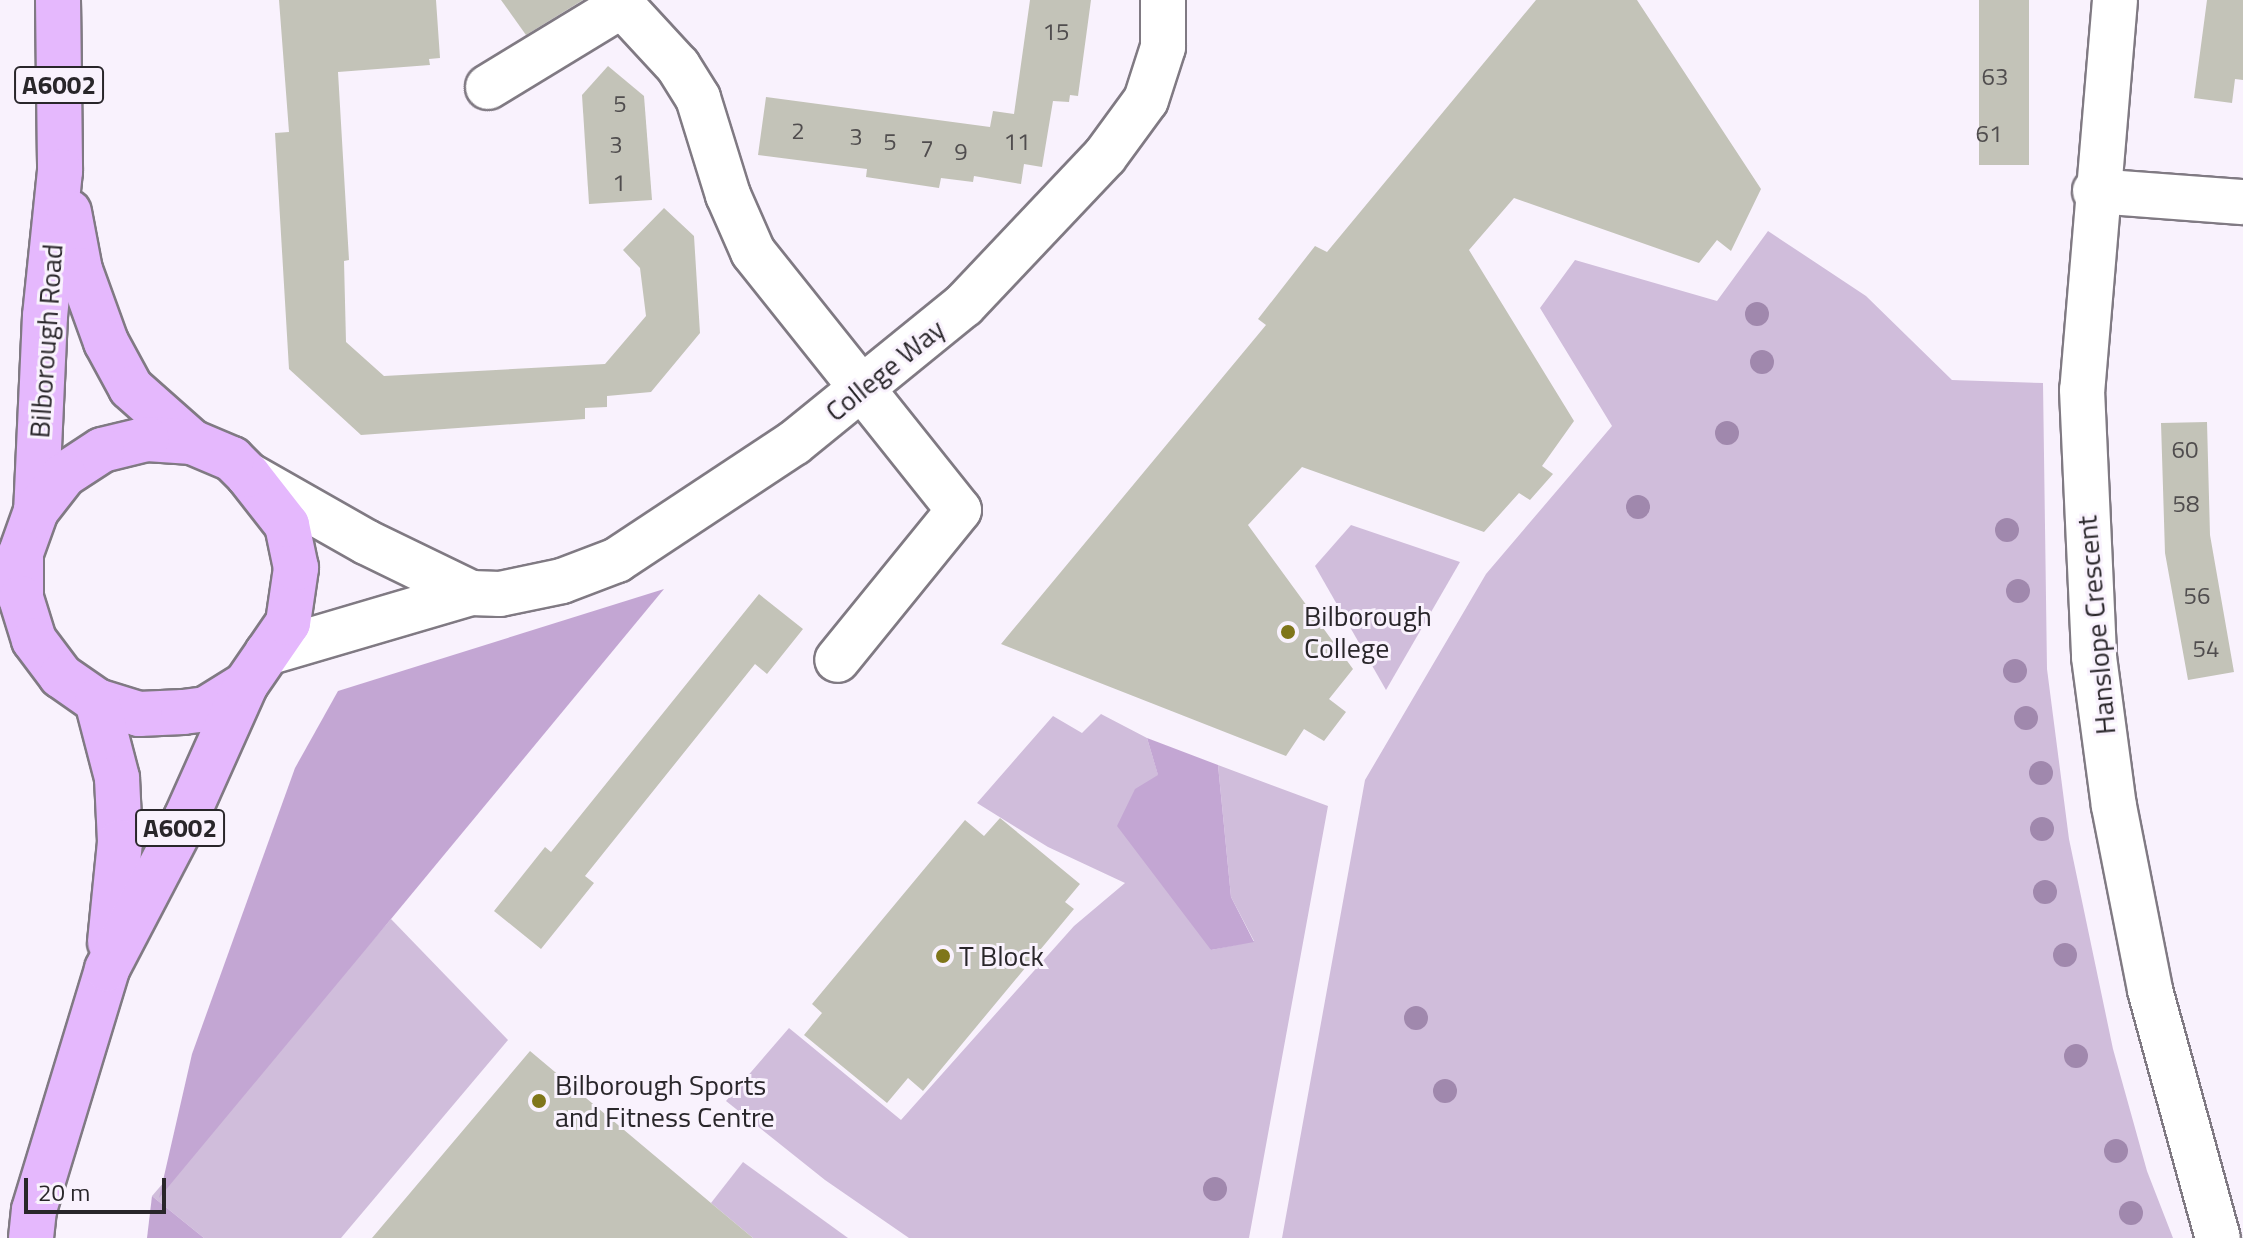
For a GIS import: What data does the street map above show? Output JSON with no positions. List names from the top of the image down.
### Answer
{
  "streets": {
    "main road": ["A6002", "Bilborough Road"],
    "street": ["College Way", "Hanslope Crescent"]
  },
  "crossings": [
    ["Bilborough Road", "College Way"]
  ],
  "places": ["Bilborough College", "T Block", "Bilborough Sports and Fitness Centre"],
  "house_numbers": [
    "15",
    "63",
    "5",
    "2",
    "61",
    "3",
    "5",
    "11",
    "3",
    "7",
    "9",
    "1",
    "60",
    "58",
    "56",
    "54"
  ],
  "scale_bar": "20 m"
}
